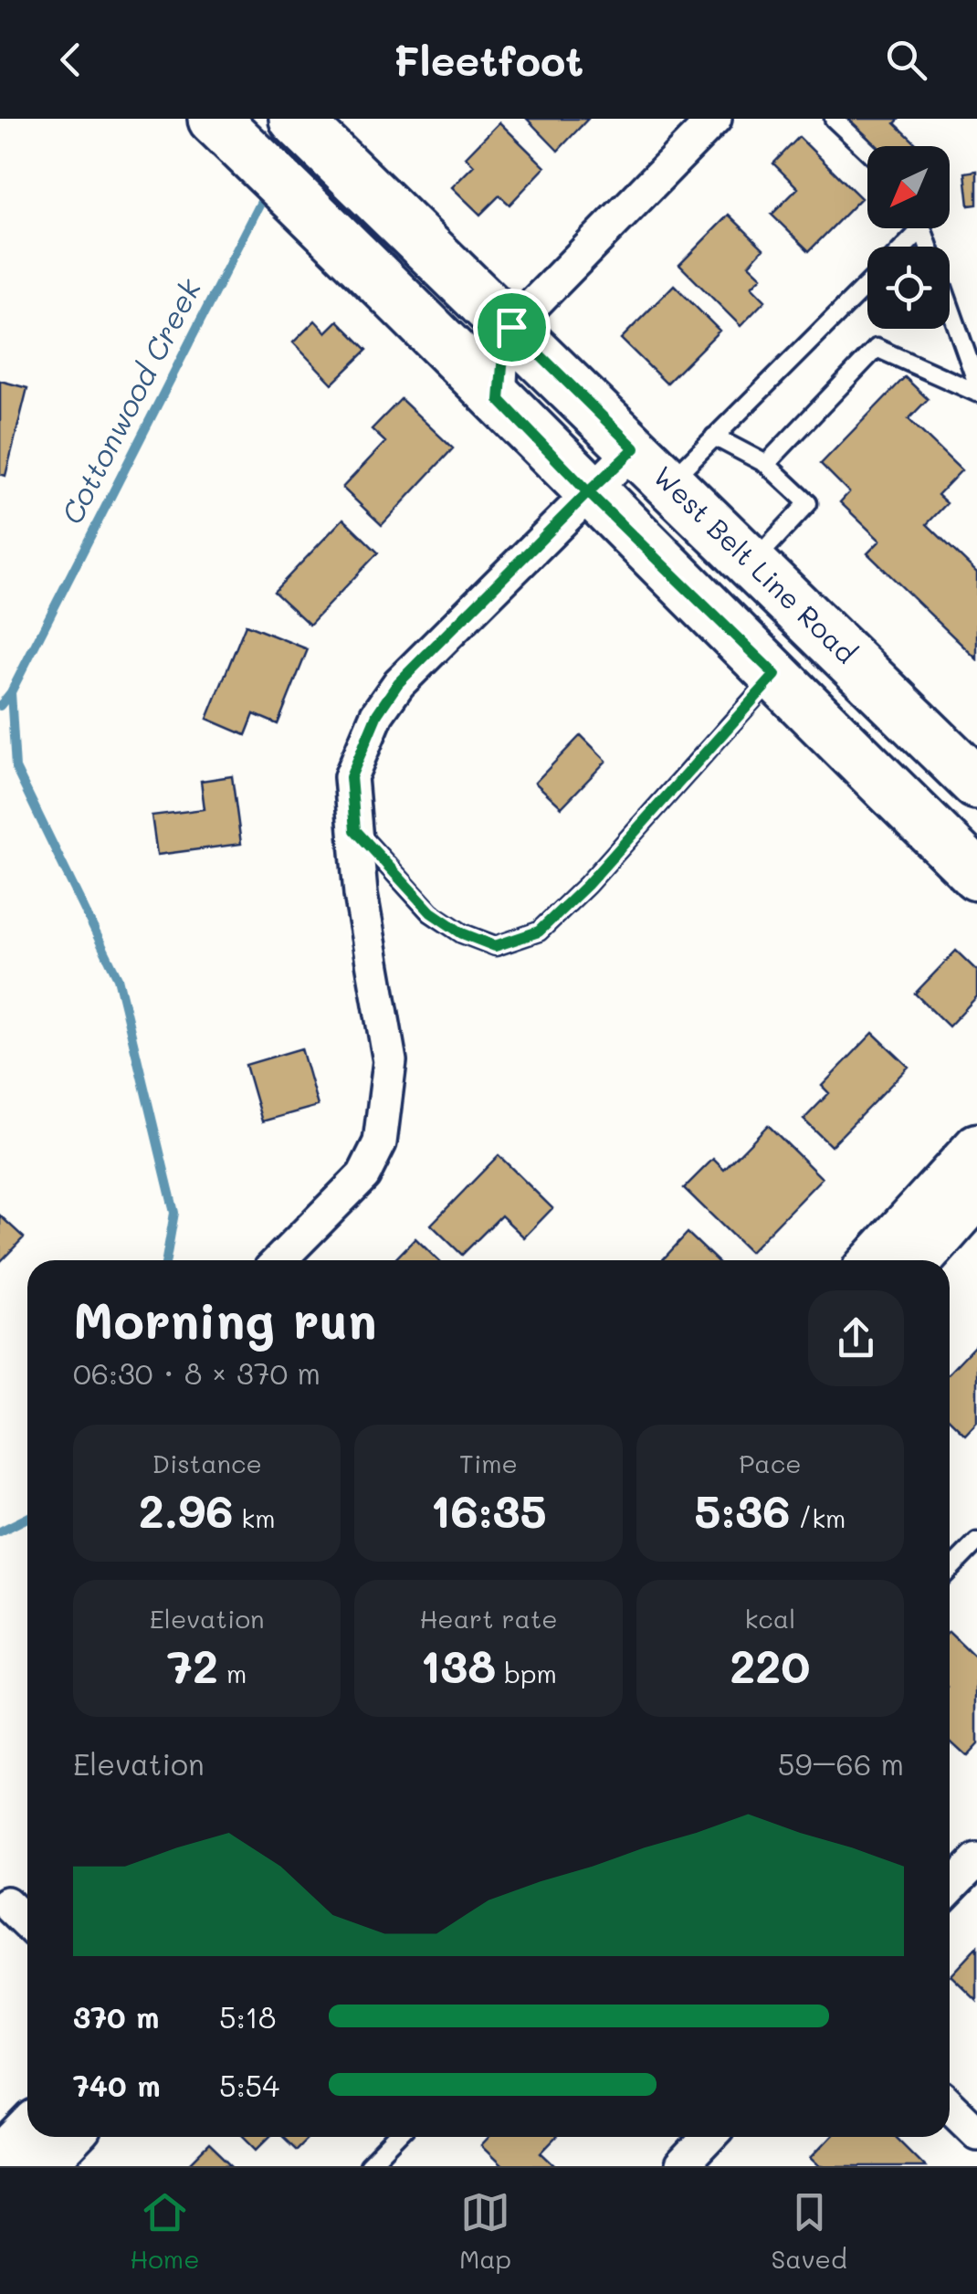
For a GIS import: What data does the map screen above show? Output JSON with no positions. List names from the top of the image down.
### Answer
{
  "streets": {
    "main road": ["West Belt Line Road"]
  },
  "water": ["Cottonwood Creek"],
  "north": "bottom left",
  "page": {
    "header": "Fleetfoot",
    "heading": ["Morning run", "06:30 · 8 × 370 m"],
    "stats": [
      ["Distance", "2.96 km"],
      ["Time", "16:35"],
      ["Pace", "5:36 /km"],
      ["Elevation", "72 m"],
      ["Heart rate", "138 bpm"],
      ["kcal", "220"]
    ],
    "chart": ["Elevation", "59–66 m"],
    "list": [
      {
        "name": "370 m",
        "note": "5:18"
      },
      {
        "name": "740 m",
        "note": "5:54"
      }
    ],
    "tabs": ["Home", "Map", "Saved"]
  }
}
